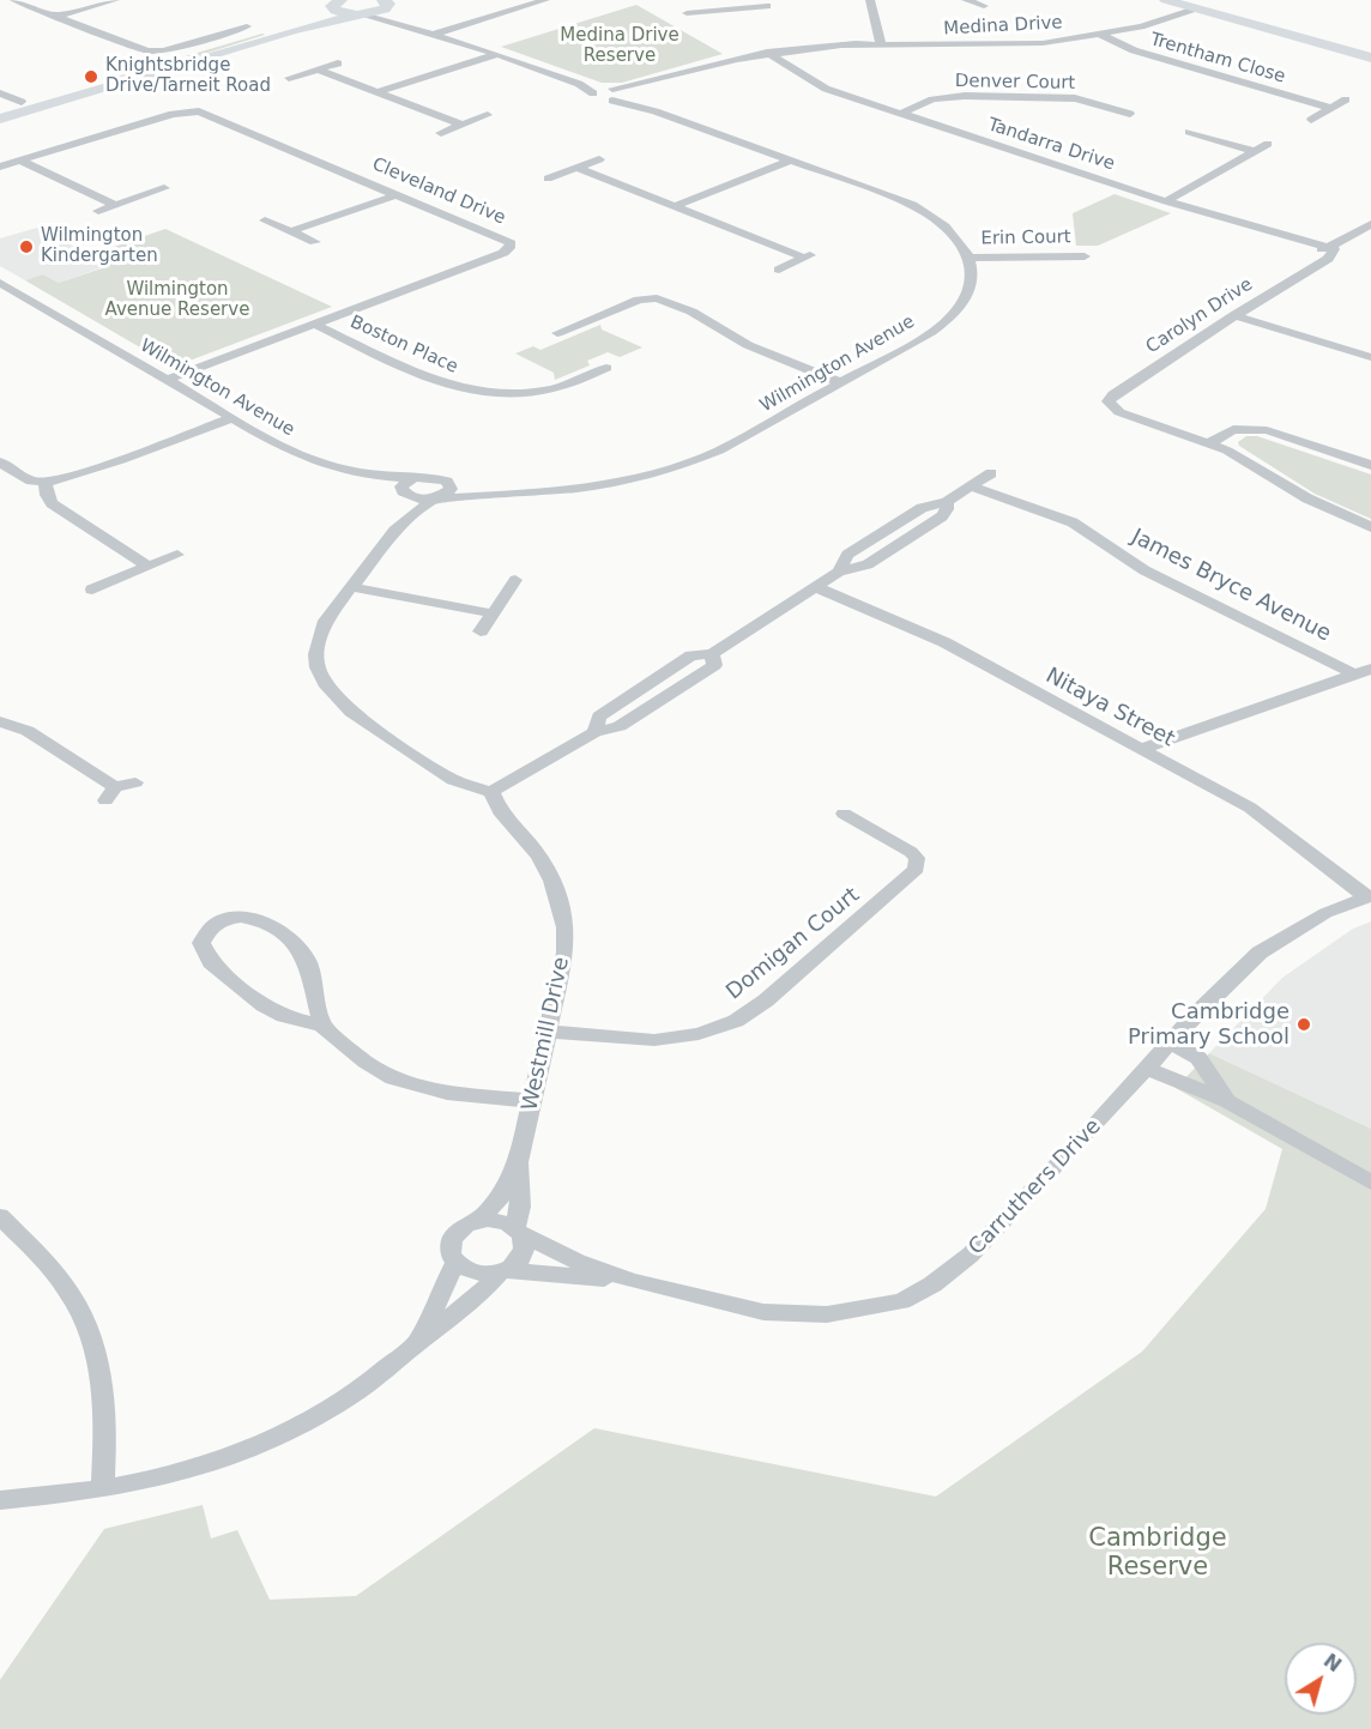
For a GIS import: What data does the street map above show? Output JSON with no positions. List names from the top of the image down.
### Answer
{
  "streets": {
    "street": [
      "Medina Drive",
      "Trentham Close",
      "Denver Court",
      "Tandarra Drive",
      "Cleveland Drive",
      "Erin Court",
      "Carolyn Drive",
      "Boston Place",
      "Wilmington Avenue",
      "James Bryce Avenue",
      "Nitaya Street",
      "Domigan Court",
      "Westmill Drive",
      "Carruthers Drive"
    ]
  },
  "crossings": [
    ["Medina Drive", "Trentham Close"],
    ["Medina Drive", "Tandarra Drive"],
    ["Denver Court", "Tandarra Drive"],
    ["Tandarra Drive", "Carolyn Drive"],
    ["Cleveland Drive", "Boston Place"],
    ["Cleveland Drive", "Wilmington Avenue"],
    ["Erin Court", "Wilmington Avenue"],
    ["Nitaya Street", "Carruthers Drive"],
    ["Domigan Court", "Westmill Drive"],
    ["Westmill Drive", "Carruthers Drive"]
  ],
  "parks": ["Medina Drive Reserve", "Wilmington Avenue Reserve", "Cambridge Reserve"],
  "places": ["Knightsbridge Drive/Tarneit Road", "Wilmington Kindergarten", "Cambridge Primary School"],
  "north": "top right"
}
